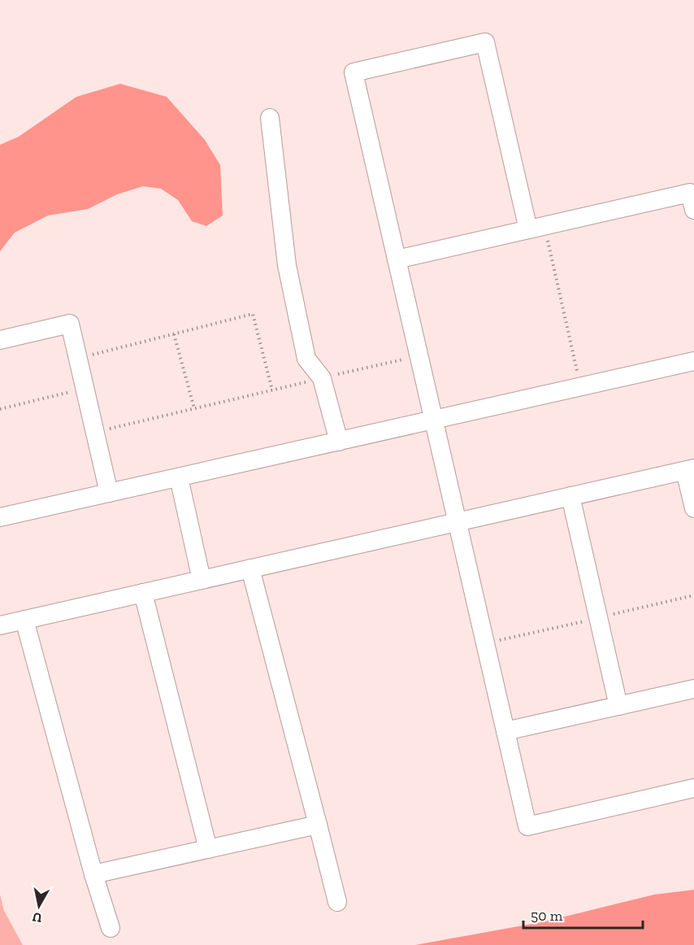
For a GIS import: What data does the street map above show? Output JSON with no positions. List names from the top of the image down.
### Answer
{
  "scale_bar": "50 m",
  "north": "bottom"
}
